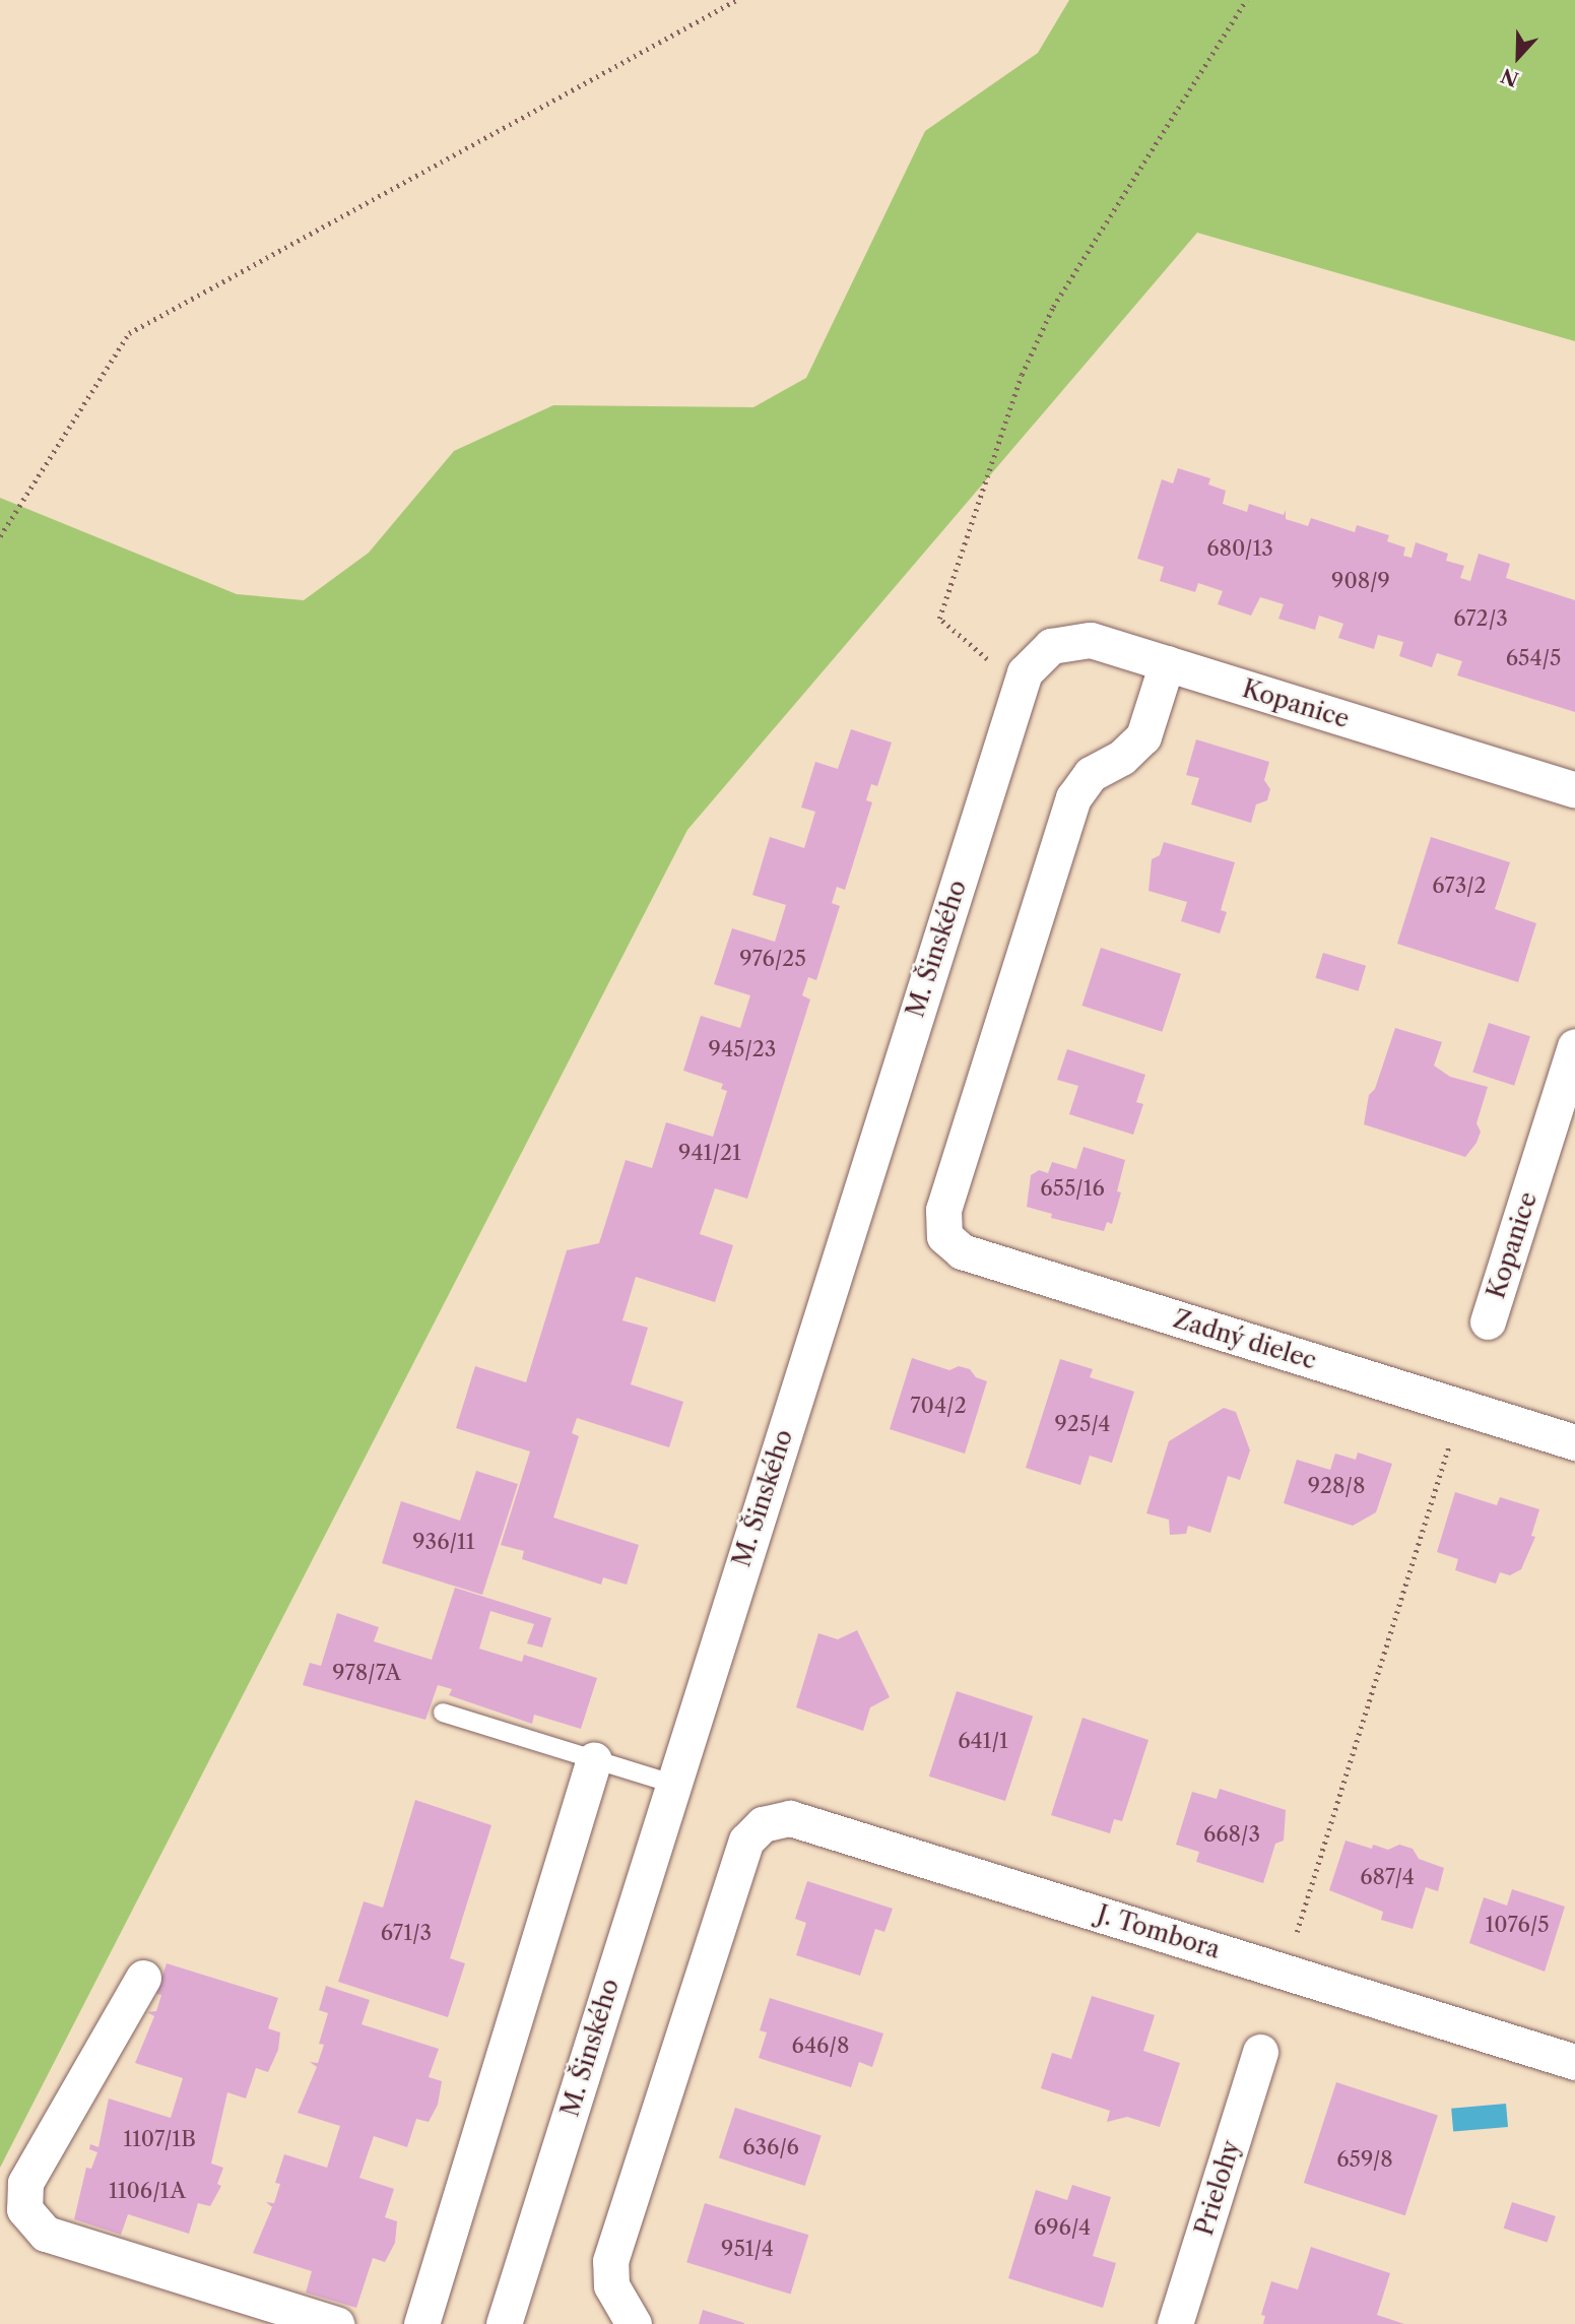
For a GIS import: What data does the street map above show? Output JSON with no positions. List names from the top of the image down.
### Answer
{
  "streets": {
    "street": [
      "Kopanice",
      "M. Šinského",
      "Zadný dielec",
      "J. Tombora",
      "Prielohy"
    ]
  },
  "crossings": [
    ["Kopanice", "M. Šinského"],
    ["Kopanice", "Zadný dielec"]
  ],
  "house_numbers": [
    "680/13",
    "908/9",
    "672/3",
    "654/5",
    "673/2",
    "976/25",
    "945/23",
    "941/21",
    "655/16",
    "704/2",
    "925/4",
    "928/8",
    "936/11",
    "978/7A",
    "641/1",
    "668/3",
    "687/4",
    "1076/5",
    "671/3",
    "646/8",
    "1107/1B",
    "636/6",
    "659/8",
    "1106/1A",
    "696/4",
    "951/4"
  ],
  "north": "bottom"
}
